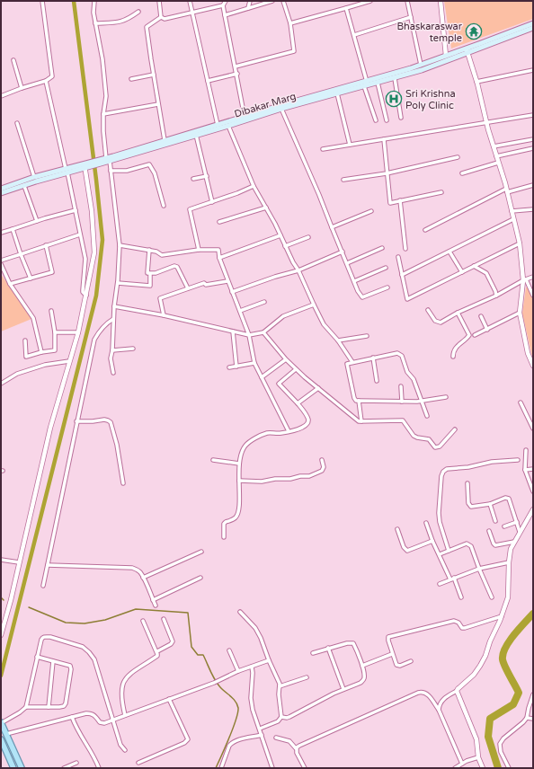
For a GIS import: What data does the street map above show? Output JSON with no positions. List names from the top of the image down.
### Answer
{
  "streets": {
    "main road": ["Dibakar Marg"]
  },
  "places": {
    "temple": ["Bhaskaraswar temple"],
    "hospital": ["Sri Krishna Poly Clinic"]
  }
}
